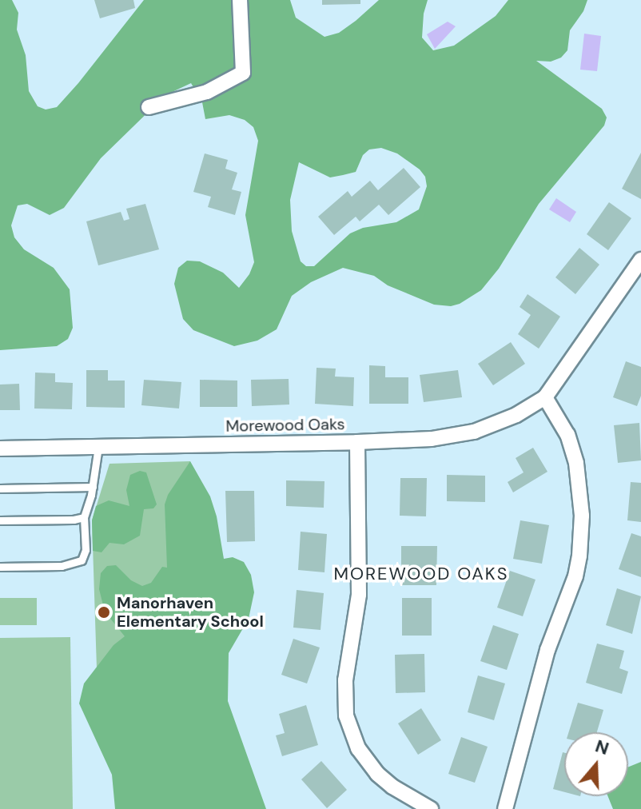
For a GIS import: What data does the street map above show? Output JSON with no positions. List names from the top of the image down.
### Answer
{
  "streets": {
    "street": ["Morewood Oaks"]
  },
  "districts": ["MOREWOOD OAKS"],
  "places": ["Manorhaven Elementary School"],
  "north": "top"
}
